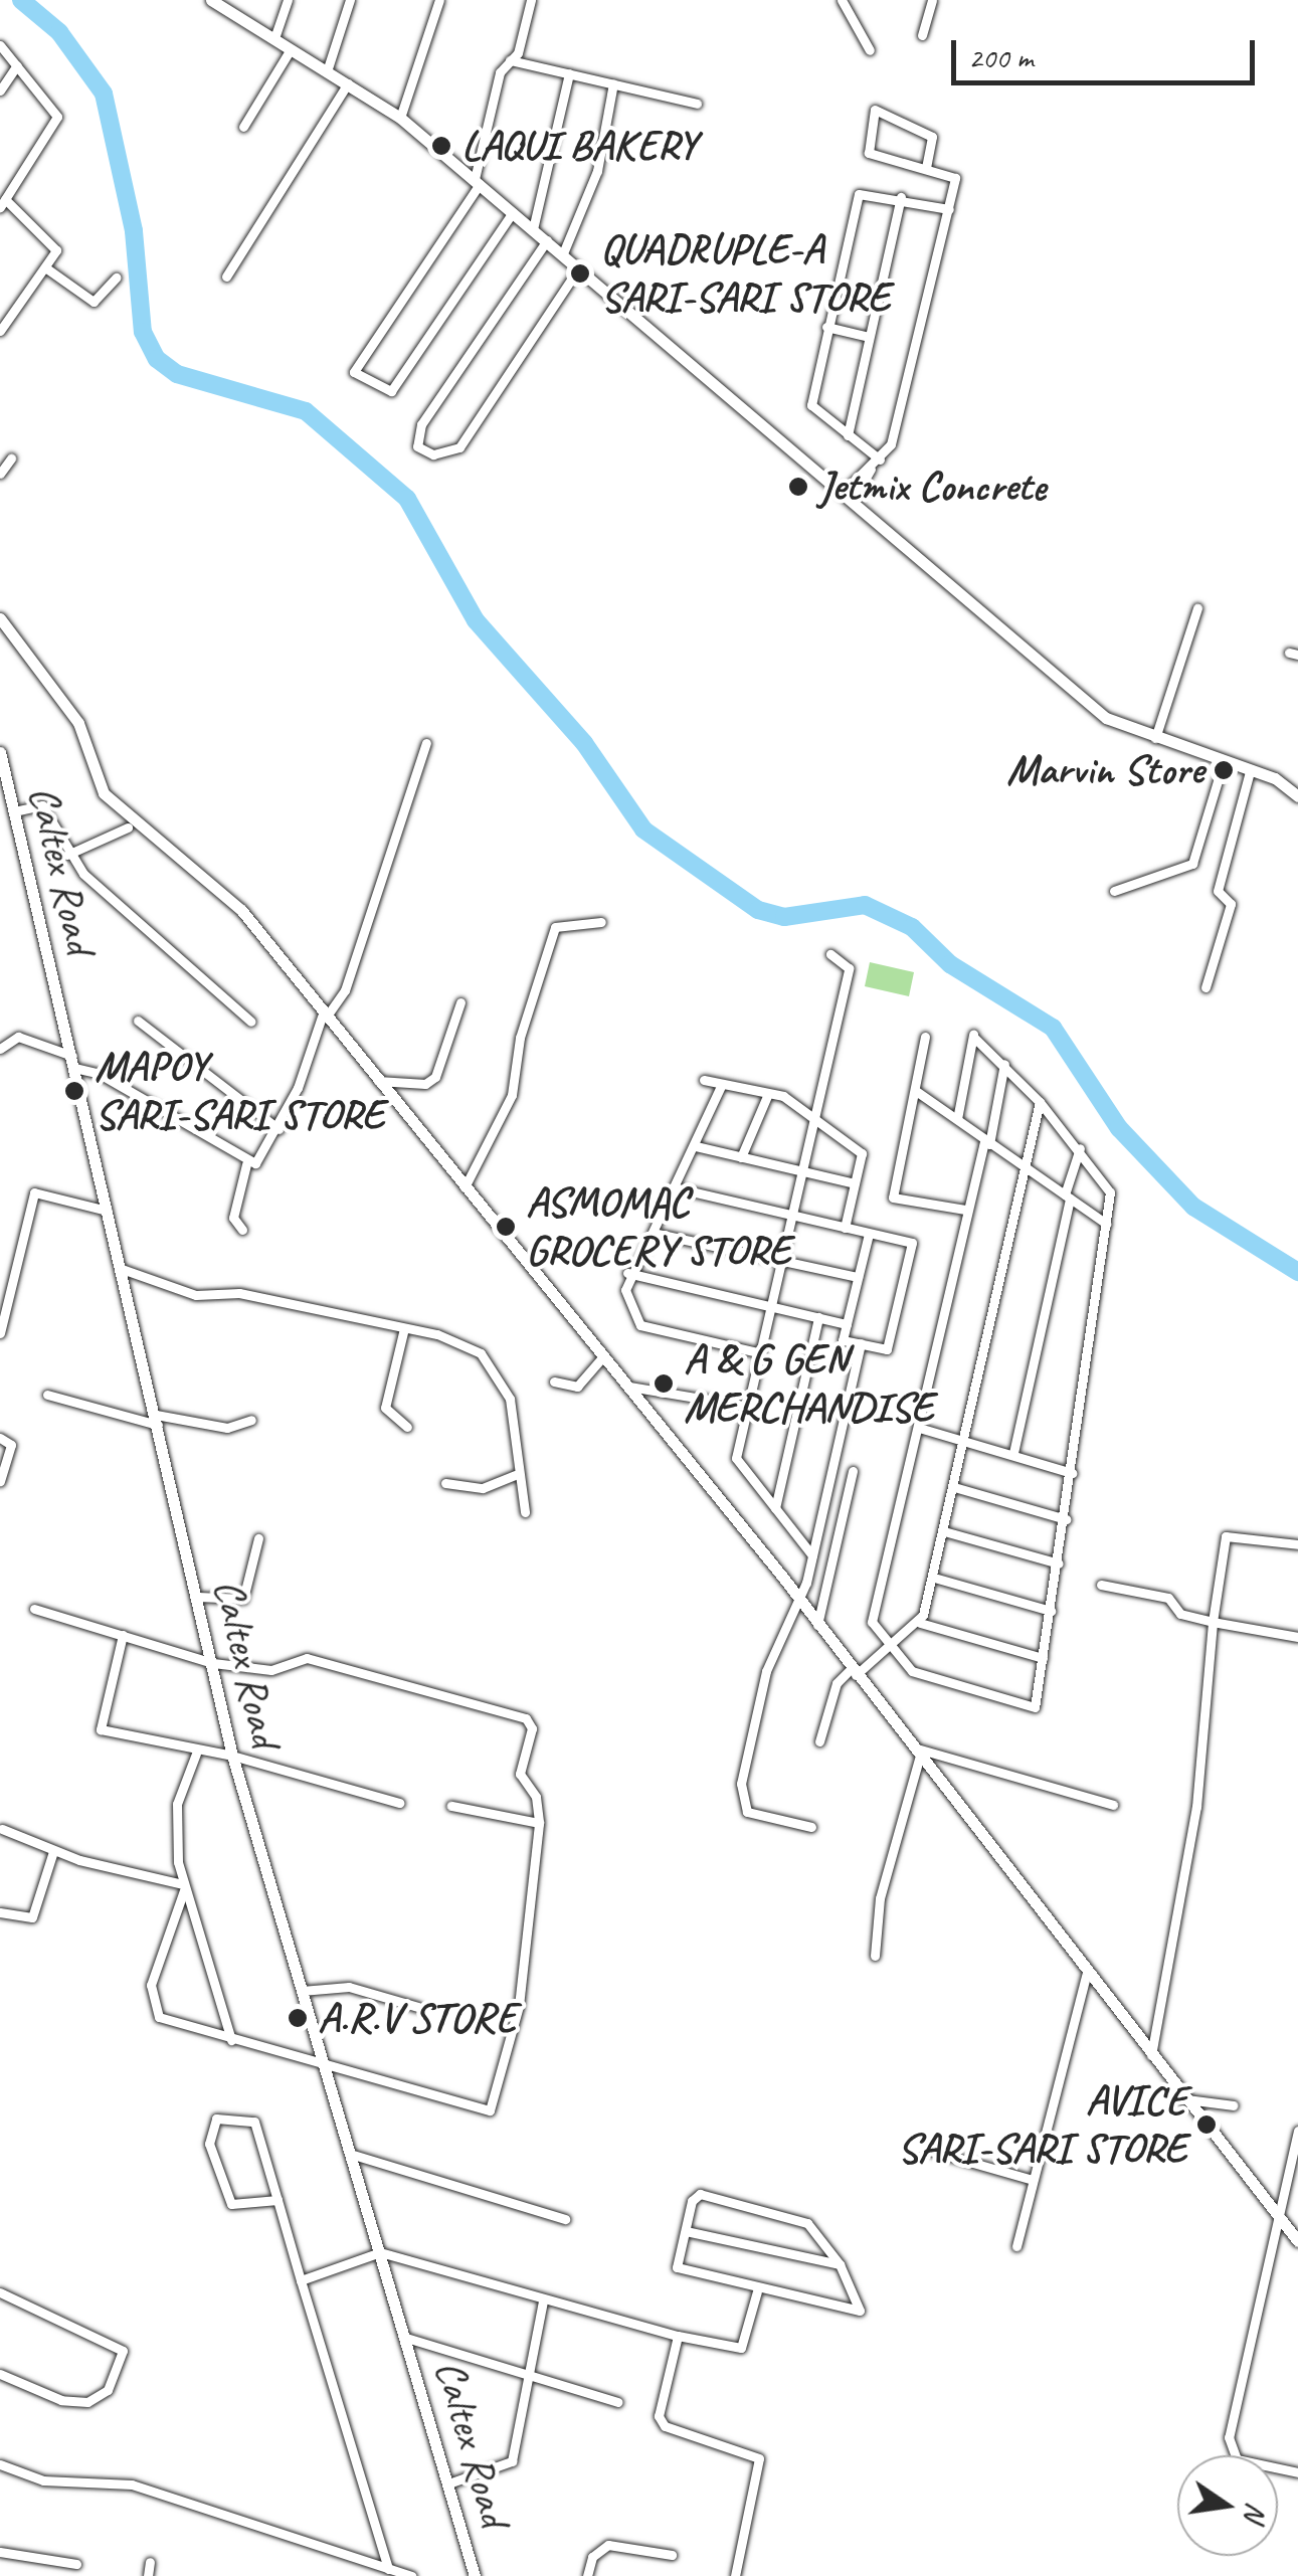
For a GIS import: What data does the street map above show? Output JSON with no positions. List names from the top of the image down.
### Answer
{
  "streets": {
    "street": ["Caltex Road"]
  },
  "places": [
    "LAQUI BAKERY",
    "QUADRUPLE-A SARI-SARI STORE",
    "Jetmix Concrete",
    "Marvin Store",
    "MAPOY SARI-SARI STORE",
    "ASMOMAC GROCERY STORE",
    "A & G GEN MERCHANDISE",
    "A.R.V STORE",
    "AVICE SARI-SARI STORE"
  ],
  "scale_bar": "200 m",
  "north": "right"
}
